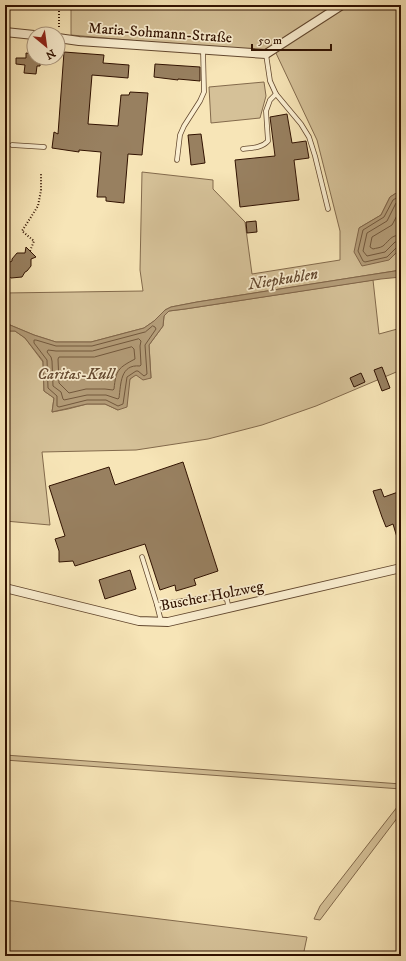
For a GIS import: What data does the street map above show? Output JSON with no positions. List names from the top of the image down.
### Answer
{
  "streets": {
    "street": ["Maria-Sohmann-Straße", "Buscher Holzweg"]
  },
  "water": ["Niepkuhlen", "Caritas-Kull"],
  "scale_bar": "50 m",
  "north": "bottom right"
}
